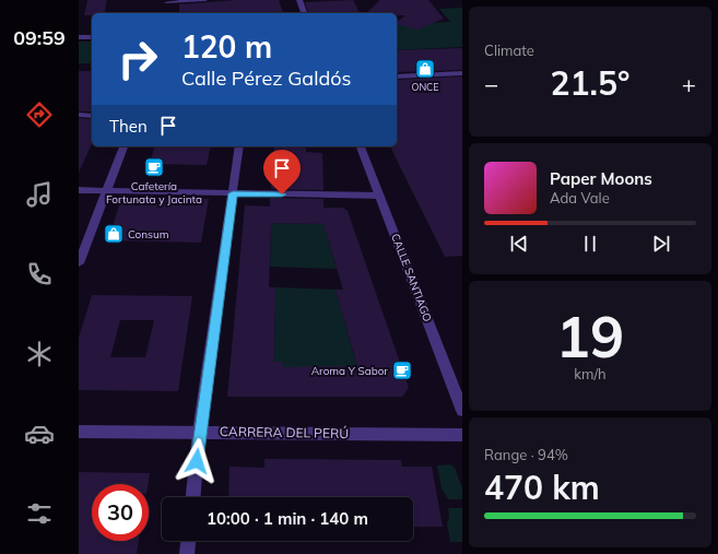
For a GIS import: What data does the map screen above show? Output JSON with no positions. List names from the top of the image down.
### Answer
{
  "streets": {
    "street": ["CALLE SANTIAGO", "CARRERA DEL PERÚ"]
  },
  "places": {
    "shop": ["ONCE", "Consum"],
    "cafe": ["Cafetería Fortunata y Jacinta", "Aroma Y Sabor"]
  },
  "page": {
    "tabs": "09:59",
    "tile": [
      "Climate",
      ["19", "km/h"],
      ["Range · 94%", "470 km"]
    ],
    "turn": ["120 m", "Calle Pérez Galdós"],
    "heat": ["−", "21.5°", "+"],
    "then": "Then",
    "song": ["Paper Moons", "Ada Vale"],
    "limit": "30",
    "trip": "10:00 · 1 min · 140 m"
  }
}
